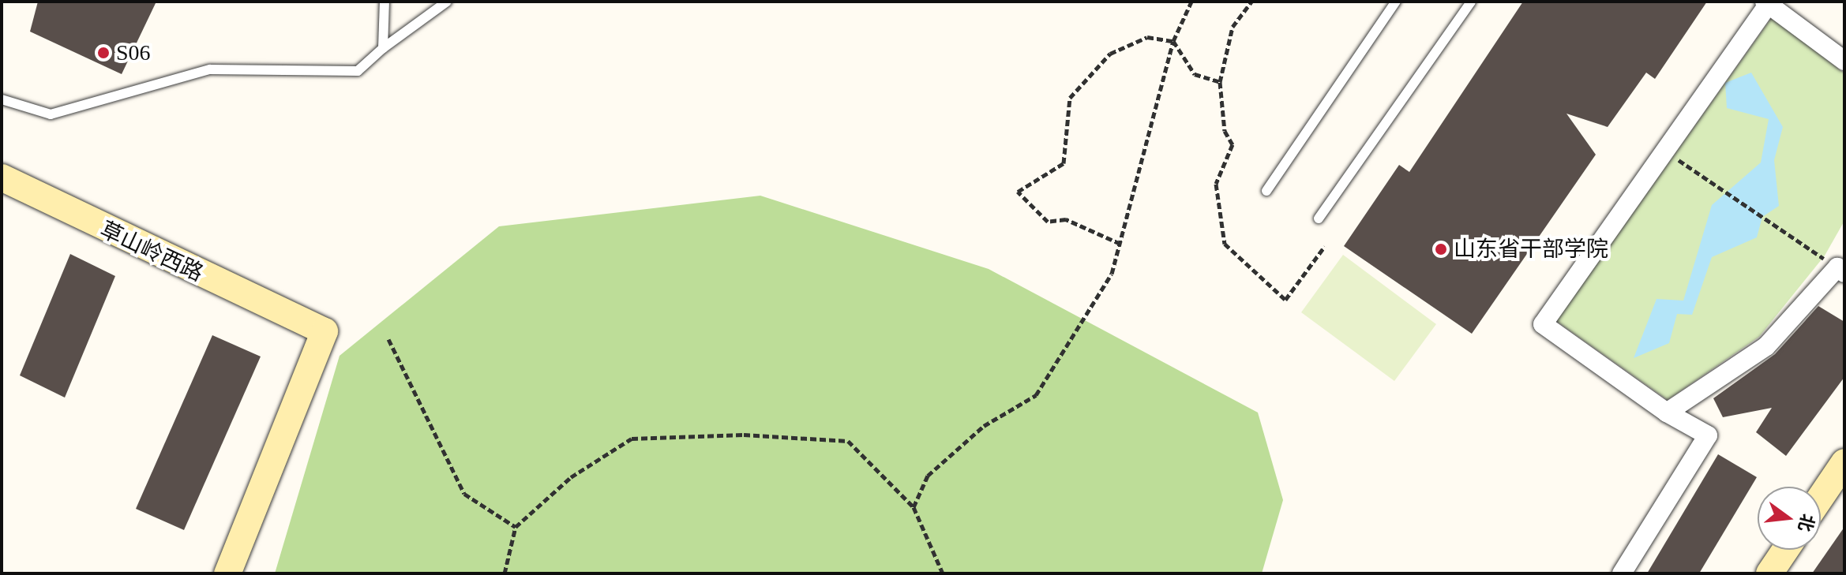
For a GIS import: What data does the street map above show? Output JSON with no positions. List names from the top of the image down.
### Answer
{
  "streets": {
    "street": ["草山岭西路"]
  },
  "places": ["S06", "山东省干部学院"],
  "north": "right"
}
